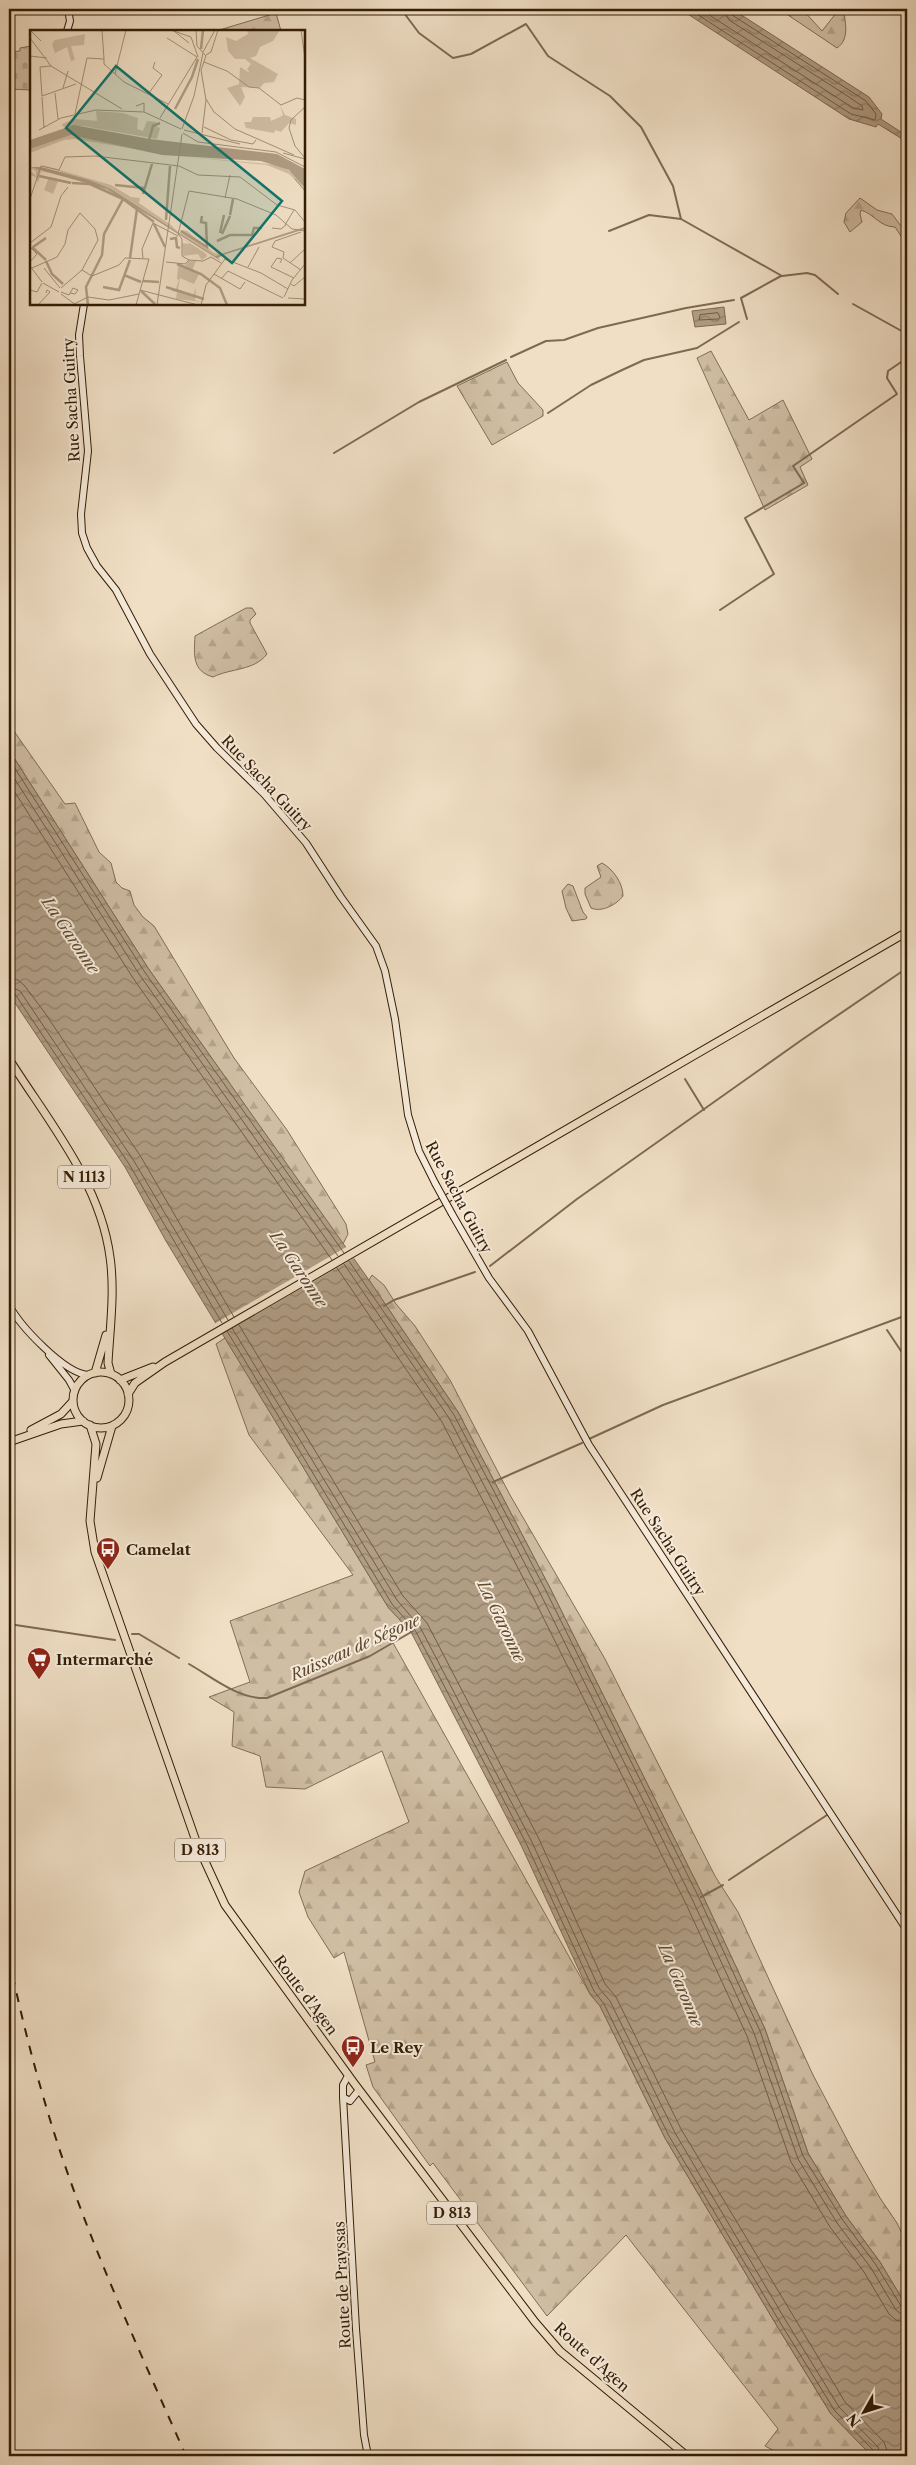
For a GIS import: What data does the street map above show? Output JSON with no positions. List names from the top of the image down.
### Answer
{
  "streets": {
    "main road": ["N 1113", "D 813", "Route d'Agen"],
    "street": ["Rue Sacha Guitry", "Route de Prayssas"]
  },
  "crossings": [
    ["N 1113", "Route d'Agen"],
    ["Route d'Agen", "Route de Prayssas"]
  ],
  "water": ["La Garonne", "Ruisseau de Ségone"],
  "places": {
    "bus stop": ["Camelat", "Le Rey"],
    "supermarket": ["Intermarché"]
  },
  "north": "bottom left"
}
